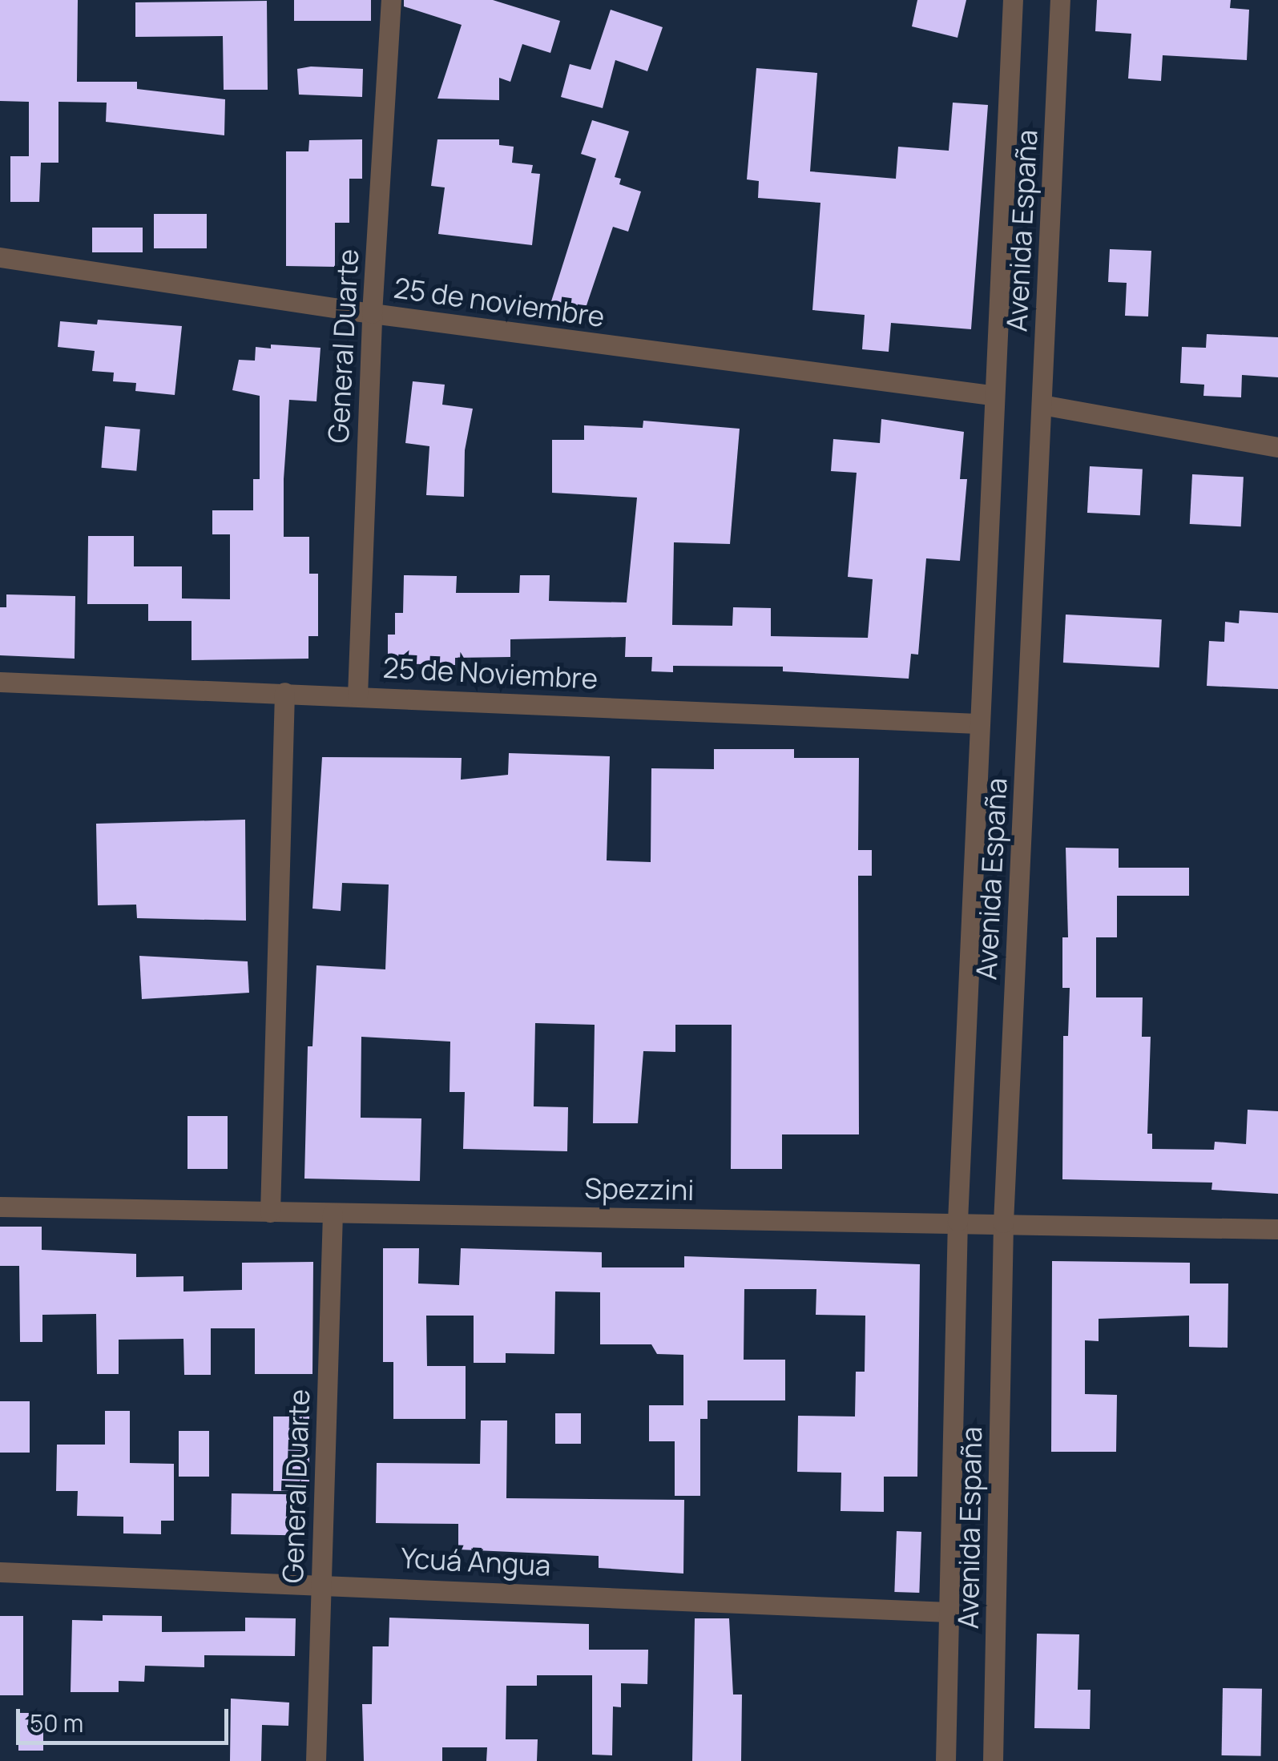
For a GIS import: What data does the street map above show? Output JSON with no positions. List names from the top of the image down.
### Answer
{
  "streets": {
    "street": [
      "Avenida España",
      "25 de noviembre",
      "General Duarte",
      "25 de Noviembre",
      "Spezzini",
      "Ycuá Angua"
    ]
  },
  "crossings": [
    ["Avenida España", "25 de noviembre"],
    ["Avenida España", "25 de Noviembre"],
    ["Avenida España", "Spezzini"],
    ["Avenida España", "Ycuá Angua"],
    ["25 de noviembre", "General Duarte"],
    ["General Duarte", "25 de Noviembre"],
    ["General Duarte", "Spezzini"],
    ["General Duarte", "Ycuá Angua"]
  ],
  "scale_bar": "50 m"
}
